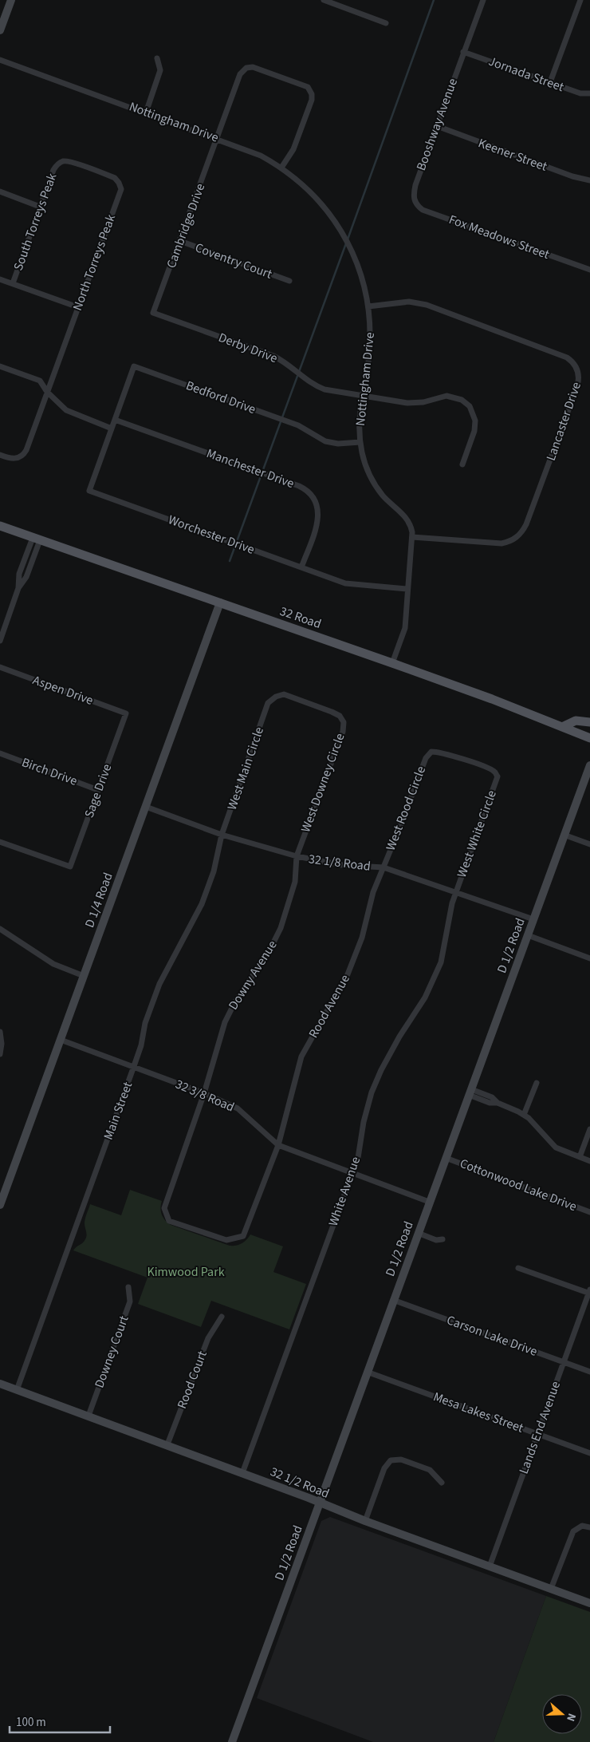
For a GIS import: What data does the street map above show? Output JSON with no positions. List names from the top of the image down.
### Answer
{
  "streets": {
    "main road": ["32 Road"],
    "street": [
      "Jornada Street",
      "Nottingham Drive",
      "Booshway Avenue",
      "Keener Street",
      "South Torreys Peak",
      "Cambridge Drive",
      "Fox Meadows Street",
      "Coventry Court",
      "North Torreys Peak",
      "Derby Drive",
      "Bedford Drive",
      "Lancaster Drive",
      "Manchester Drive",
      "Worchester Drive",
      "Aspen Drive",
      "West Main Circle",
      "Birch Drive",
      "West Downey Circle",
      "Sage Drive",
      "West Rood Circle",
      "West White Circle",
      "32 1/8 Road",
      "D 1/4 Road",
      "D 1/2 Road",
      "Downy Avenue",
      "Rood Avenue",
      "32 3/8 Road",
      "Main Street",
      "Cottonwood Lake Drive",
      "White Avenue",
      "Carson Lake Drive",
      "Downey Court",
      "Rood Court",
      "Mesa Lakes Street",
      "Lands End Avenue",
      "32 1/2 Road"
    ]
  },
  "crossings": [
    ["Jornada Street", "Booshway Avenue"],
    ["Nottingham Drive", "Cambridge Drive"],
    ["Nottingham Drive", "Derby Drive"],
    ["Nottingham Drive", "Bedford Drive"],
    ["Nottingham Drive", "Lancaster Drive"],
    ["Nottingham Drive", "Worchester Drive"],
    ["Nottingham Drive", "32 Road"],
    ["Booshway Avenue", "Keener Street"],
    ["Booshway Avenue", "Fox Meadows Street"],
    ["South Torreys Peak", "North Torreys Peak"],
    ["Cambridge Drive", "Coventry Court"],
    ["Cambridge Drive", "Derby Drive"],
    ["Bedford Drive", "Manchester Drive"],
    ["Bedford Drive", "Worchester Drive"],
    ["Manchester Drive", "Worchester Drive"],
    ["32 Road", "D 1/4 Road"],
    ["Aspen Drive", "Sage Drive"],
    ["West Main Circle", "West Downey Circle"],
    ["West Main Circle", "32 1/8 Road"],
    ["West Main Circle", "Main Street"],
    ["Birch Drive", "Sage Drive"],
    ["West Downey Circle", "32 1/8 Road"],
    ["West Downey Circle", "Downy Avenue"],
    ["West Rood Circle", "West White Circle"],
    ["West Rood Circle", "32 1/8 Road"],
    ["West Rood Circle", "Rood Avenue"],
    ["West White Circle", "32 1/8 Road"],
    ["West White Circle", "White Avenue"],
    ["32 1/8 Road", "D 1/4 Road"],
    ["32 1/8 Road", "D 1/2 Road"],
    ["32 1/8 Road", "Downy Avenue"],
    ["32 1/8 Road", "Rood Avenue"],
    ["32 1/8 Road", "Main Street"],
    ["32 1/8 Road", "White Avenue"],
    ["D 1/4 Road", "32 3/8 Road"],
    ["D 1/2 Road", "32 3/8 Road"],
    ["D 1/2 Road", "Cottonwood Lake Drive"],
    ["D 1/2 Road", "Carson Lake Drive"],
    ["D 1/2 Road", "Mesa Lakes Street"],
    ["D 1/2 Road", "32 1/2 Road"],
    ["Downy Avenue", "Rood Avenue"],
    ["Downy Avenue", "32 3/8 Road"],
    ["Rood Avenue", "32 3/8 Road"],
    ["32 3/8 Road", "Main Street"],
    ["32 3/8 Road", "White Avenue"],
    ["Main Street", "32 1/2 Road"],
    ["White Avenue", "32 1/2 Road"],
    ["Carson Lake Drive", "Lands End Avenue"],
    ["Downey Court", "32 1/2 Road"],
    ["Rood Court", "32 1/2 Road"],
    ["Mesa Lakes Street", "Lands End Avenue"],
    ["Lands End Avenue", "32 1/2 Road"]
  ],
  "parks": ["Kimwood Park"],
  "scale_bar": "100 m",
  "north": "right"
}
